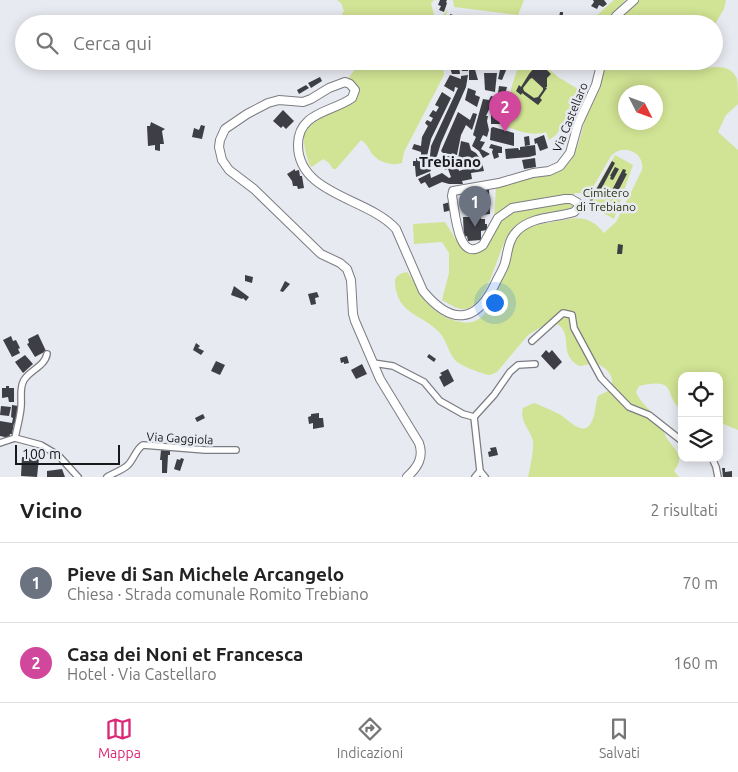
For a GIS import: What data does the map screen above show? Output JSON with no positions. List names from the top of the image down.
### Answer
{
  "streets": {
    "street": ["Via Castellaro", "Via Gaggiola"]
  },
  "districts": ["Trebiano"],
  "parks": ["Cimitero di Trebiano"],
  "scale_bar": "100 m",
  "north": "bottom right",
  "page": {
    "search": "Cerca qui",
    "pins": ["2", "1"],
    "scale": "100 m",
    "heading": ["Vicino", "2 risultati"],
    "list": [
      {
        "mark": "1",
        "name": "Pieve di San Michele Arcangelo",
        "note": "Chiesa · Strada comunale Romito Trebiano",
        "value": "70 m"
      },
      {
        "mark": "2",
        "name": "Casa dei Noni et Francesca",
        "note": "Hotel · Via Castellaro",
        "value": "160 m"
      }
    ],
    "nav": ["Mappa", "Indicazioni", "Salvati"]
  }
}
